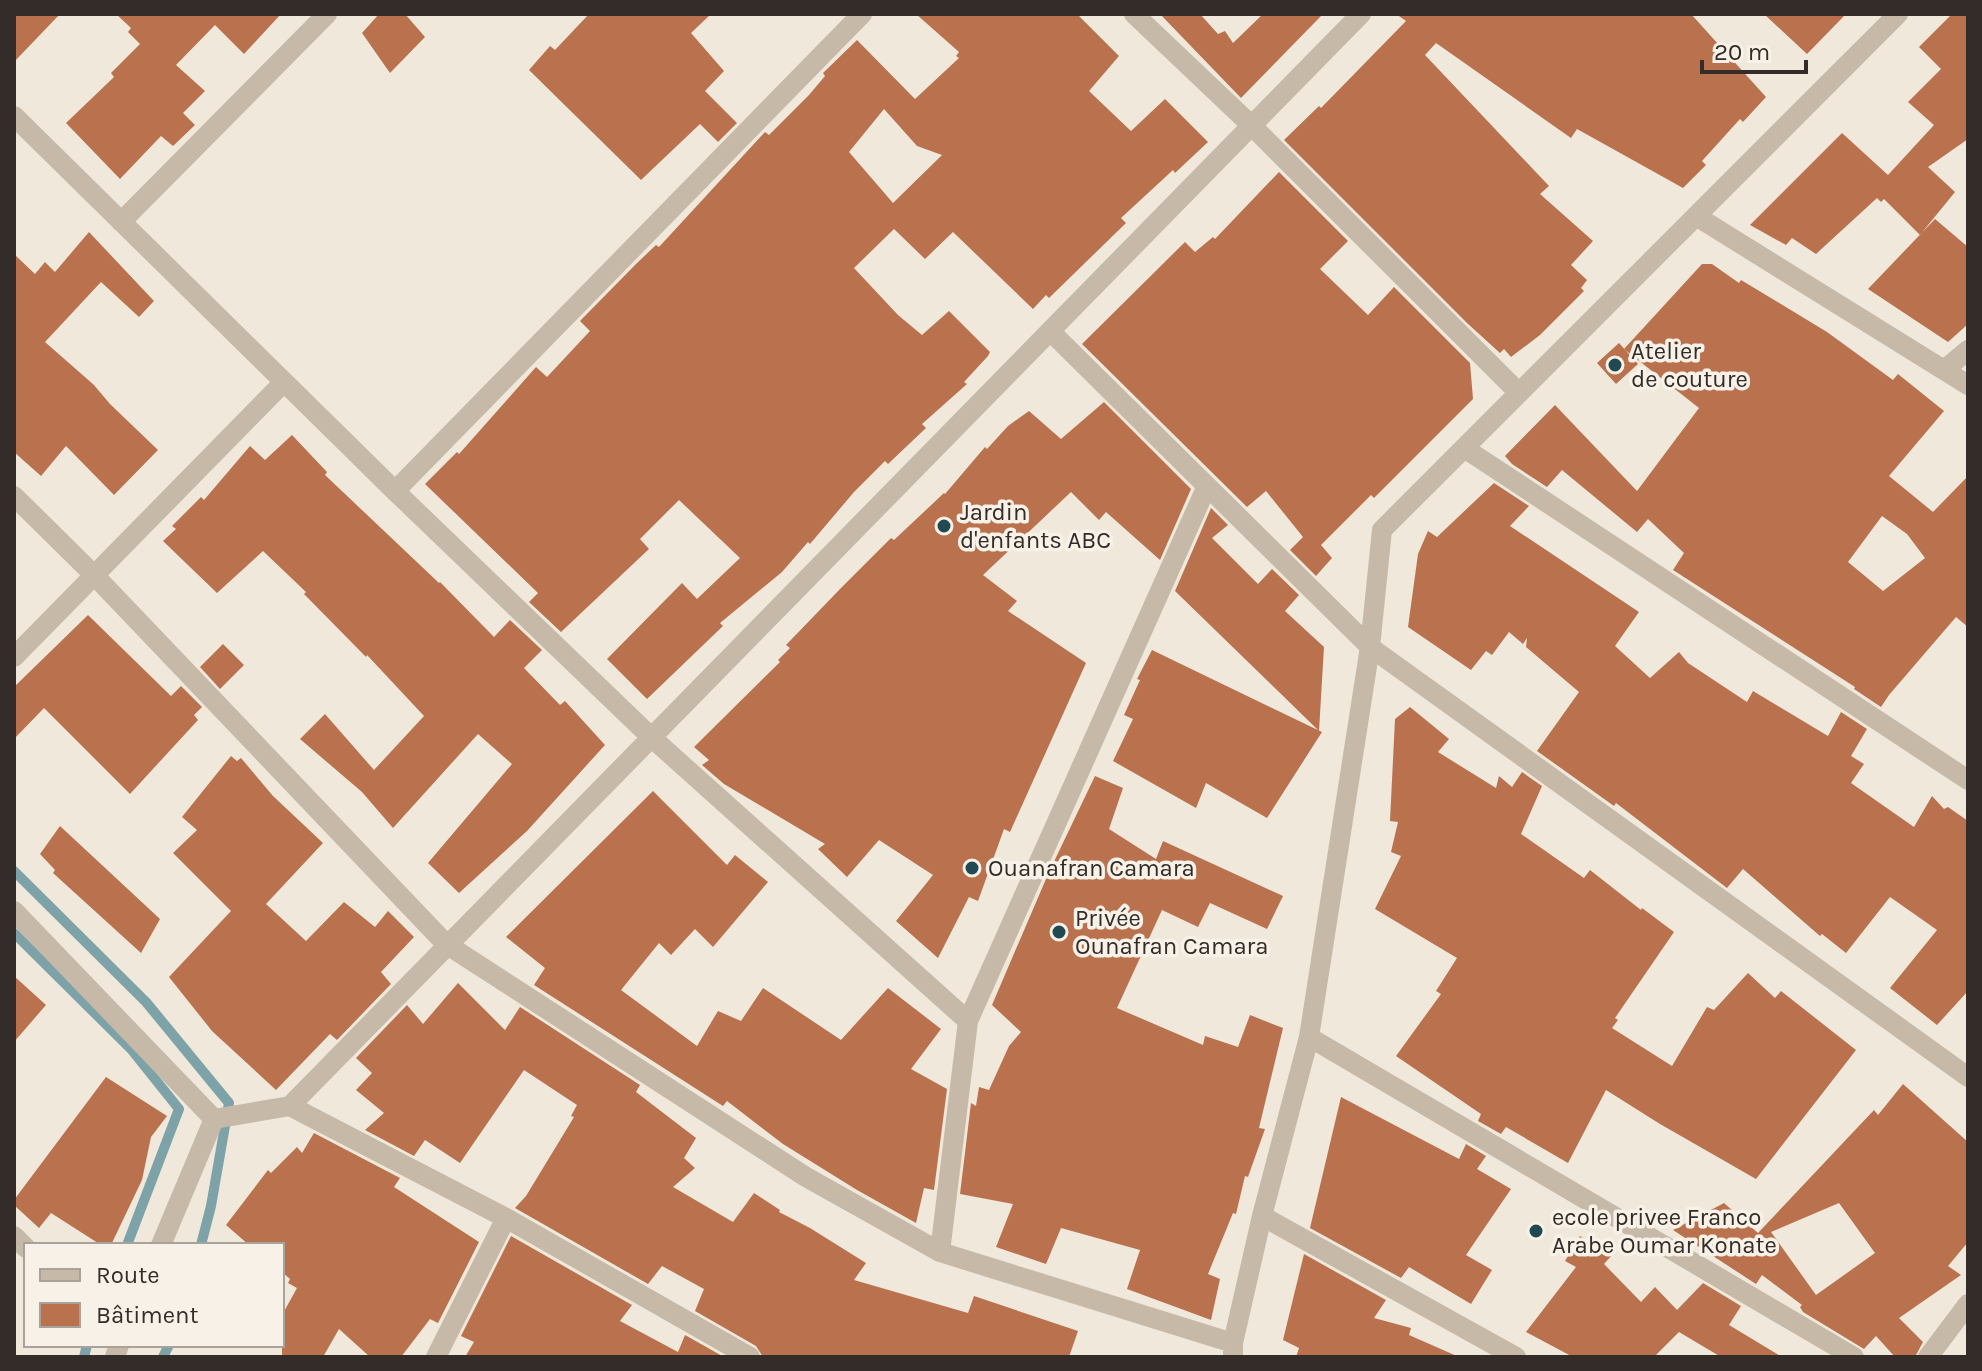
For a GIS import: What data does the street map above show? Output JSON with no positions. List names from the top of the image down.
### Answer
{
  "places": [
    "Atelier de couture",
    "Jardin d'enfants ABC",
    "Ouanafran Camara",
    "Privée Ounafran Camara",
    "ecole privee Franco Arabe Oumar Konate"
  ],
  "legend": ["Route", "Bâtiment"],
  "scale_bar": "20 m"
}
